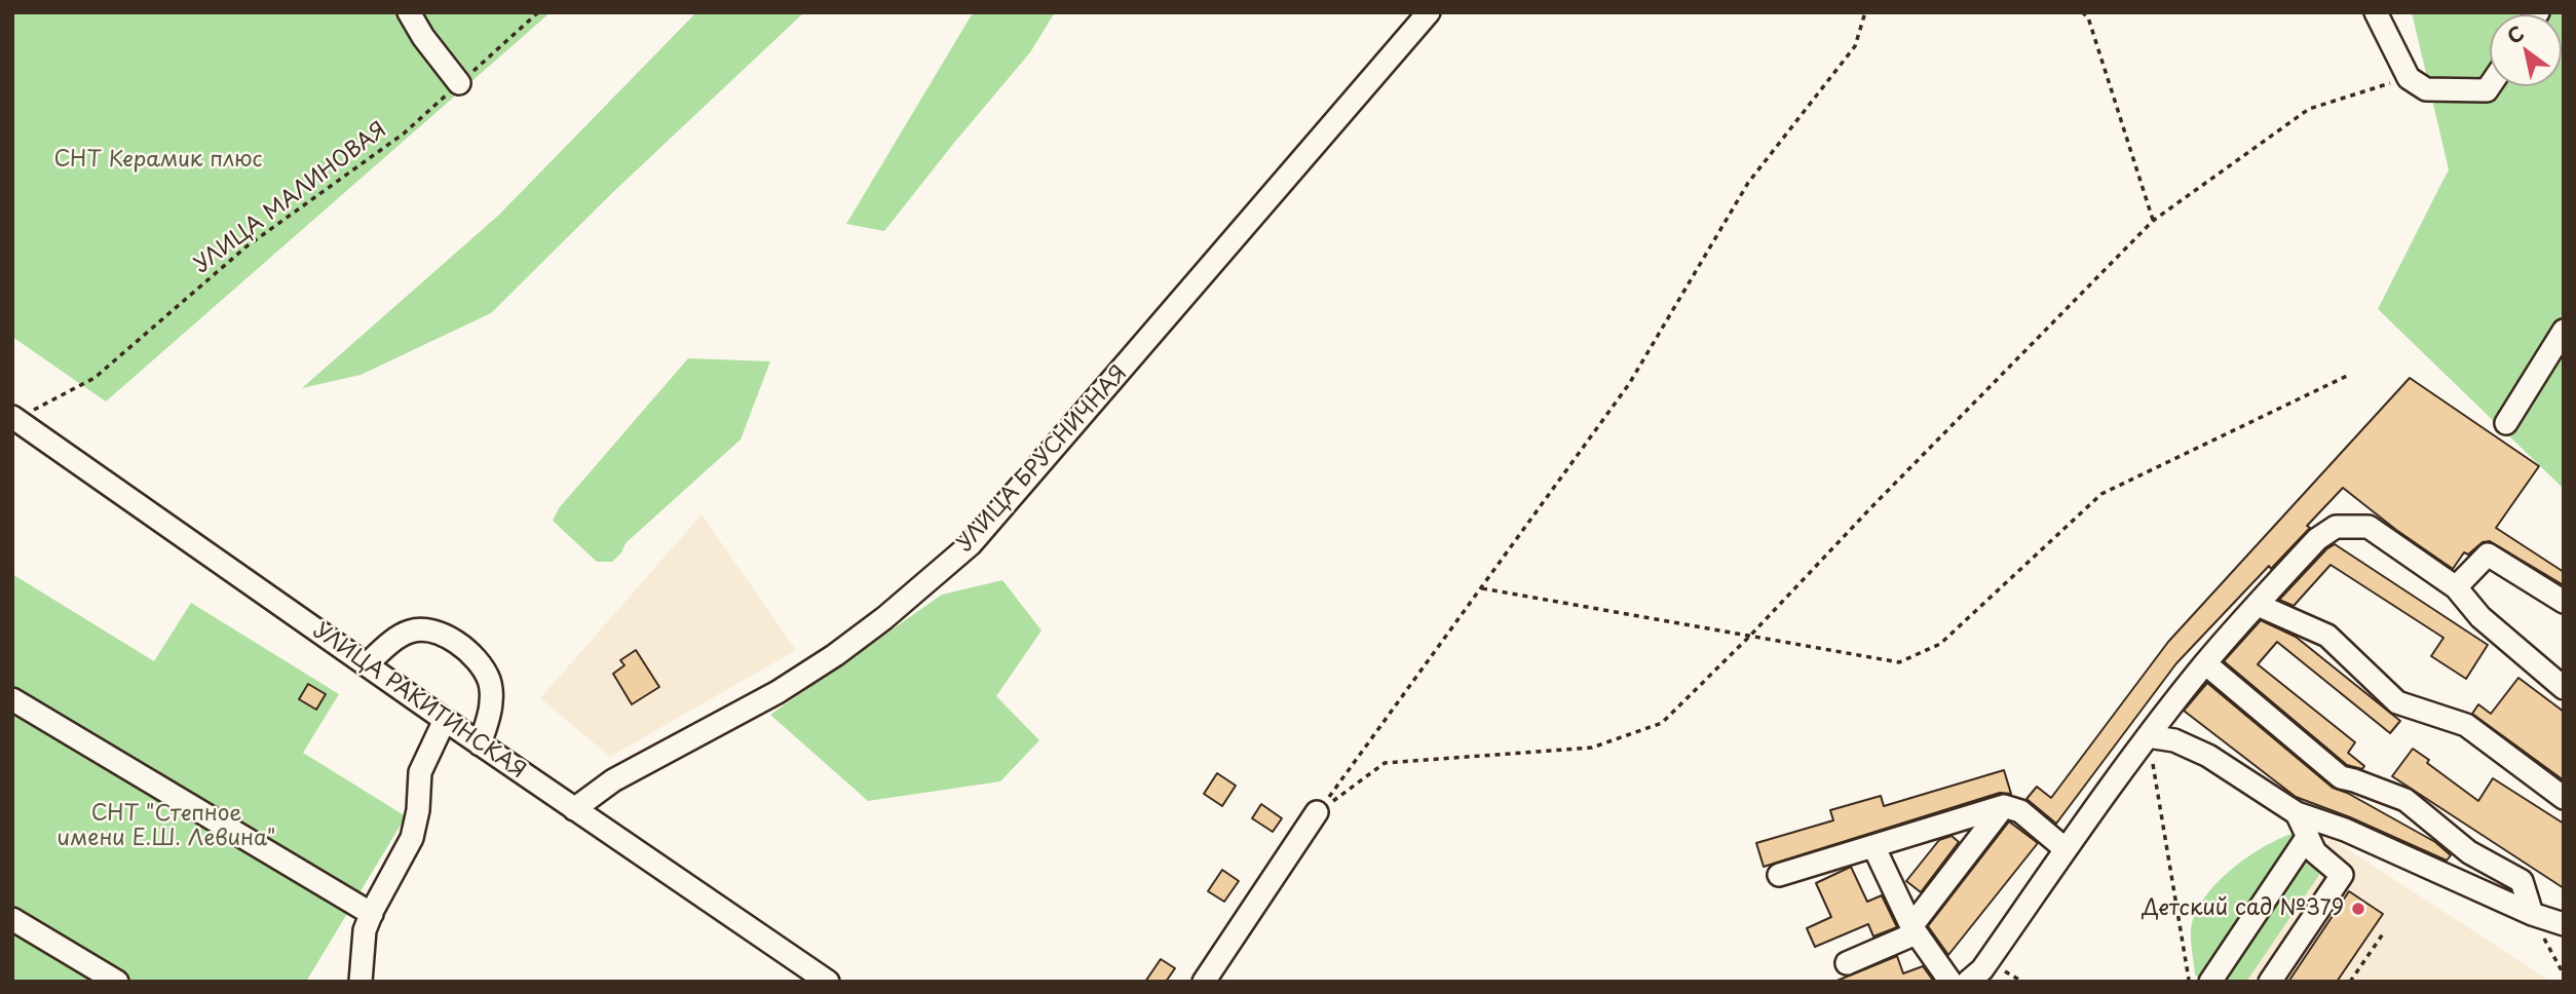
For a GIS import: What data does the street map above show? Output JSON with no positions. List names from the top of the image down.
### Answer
{
  "streets": {
    "street": ["УЛИЦА БРУСНИЧНАЯ", "УЛИЦА РАКИТИНСКАЯ"],
    "path": ["УЛИЦА МАЛИНОВАЯ"]
  },
  "crossings": [
    ["УЛИЦА МАЛИНОВАЯ", "УЛИЦА РАКИТИНСКАЯ"],
    ["УЛИЦА БРУСНИЧНАЯ", "УЛИЦА РАКИТИНСКАЯ"]
  ],
  "parks": ["СНТ Керамик плюс", "СНТ \"Степное имени Е.Ш. Левина\""],
  "places": ["Детский сад №379"],
  "north": "top left"
}
